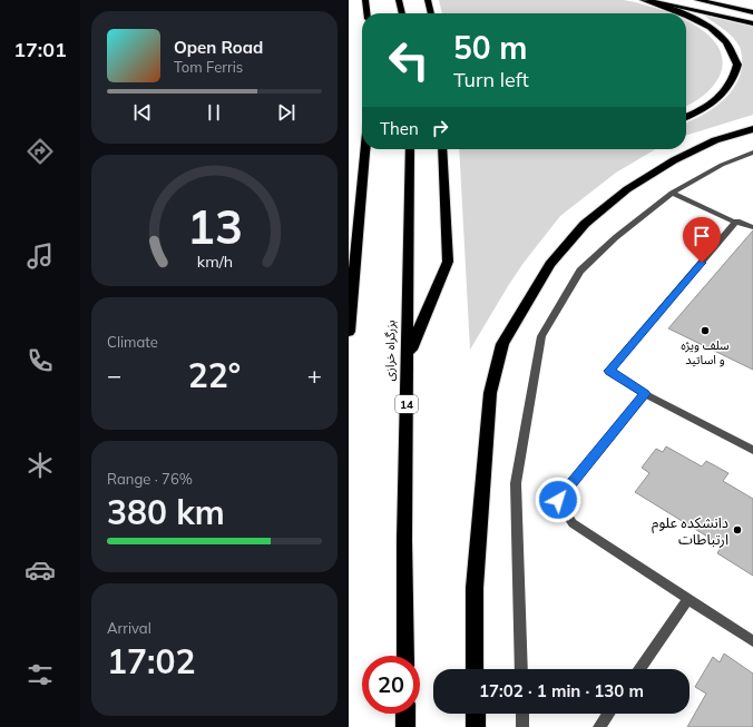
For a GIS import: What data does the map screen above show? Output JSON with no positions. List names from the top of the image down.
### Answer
{
  "streets": {
    "highway": ["بزرگراه خرازی", "14"]
  },
  "places": ["سلف ویژه و اساتید", "دانشکده علوم ارتباطات"],
  "page": {
    "tabs": "17:01",
    "turn": ["50 m", "Turn left"],
    "song": ["Open Road", "Tom Ferris"],
    "then": "Then",
    "tile": [
      "Climate",
      ["Range · 76%", "380 km"],
      ["Arrival", "17:02"]
    ],
    "heat": ["−", "22°", "+"],
    "limit": "20",
    "trip": "17:02 · 1 min · 130 m",
    "gauge": ["13", "km/h"]
  }
}
